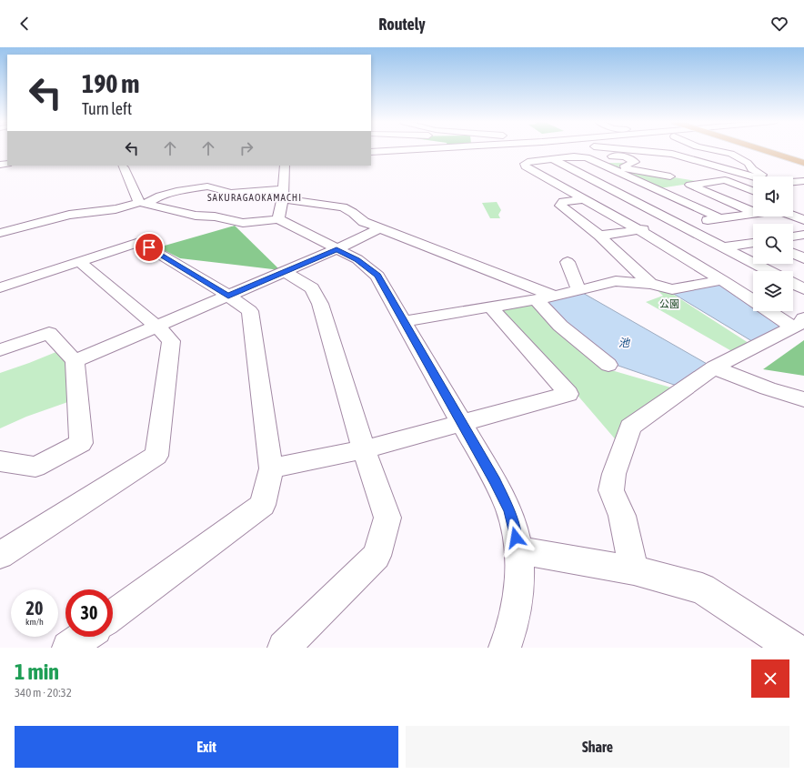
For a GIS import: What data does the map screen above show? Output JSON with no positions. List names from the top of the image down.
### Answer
{
  "districts": ["SAKURAGAOKAMACHI"],
  "water": ["池"],
  "parks": ["公園"],
  "page": {
    "header": "Routely",
    "turn": ["190 m", "Turn left"],
    "speed": "20 km/h",
    "limit": "30",
    "heading": ["1 min", "340 m · 20:32"],
    "buttons": ["Exit", "Share"]
  }
}
